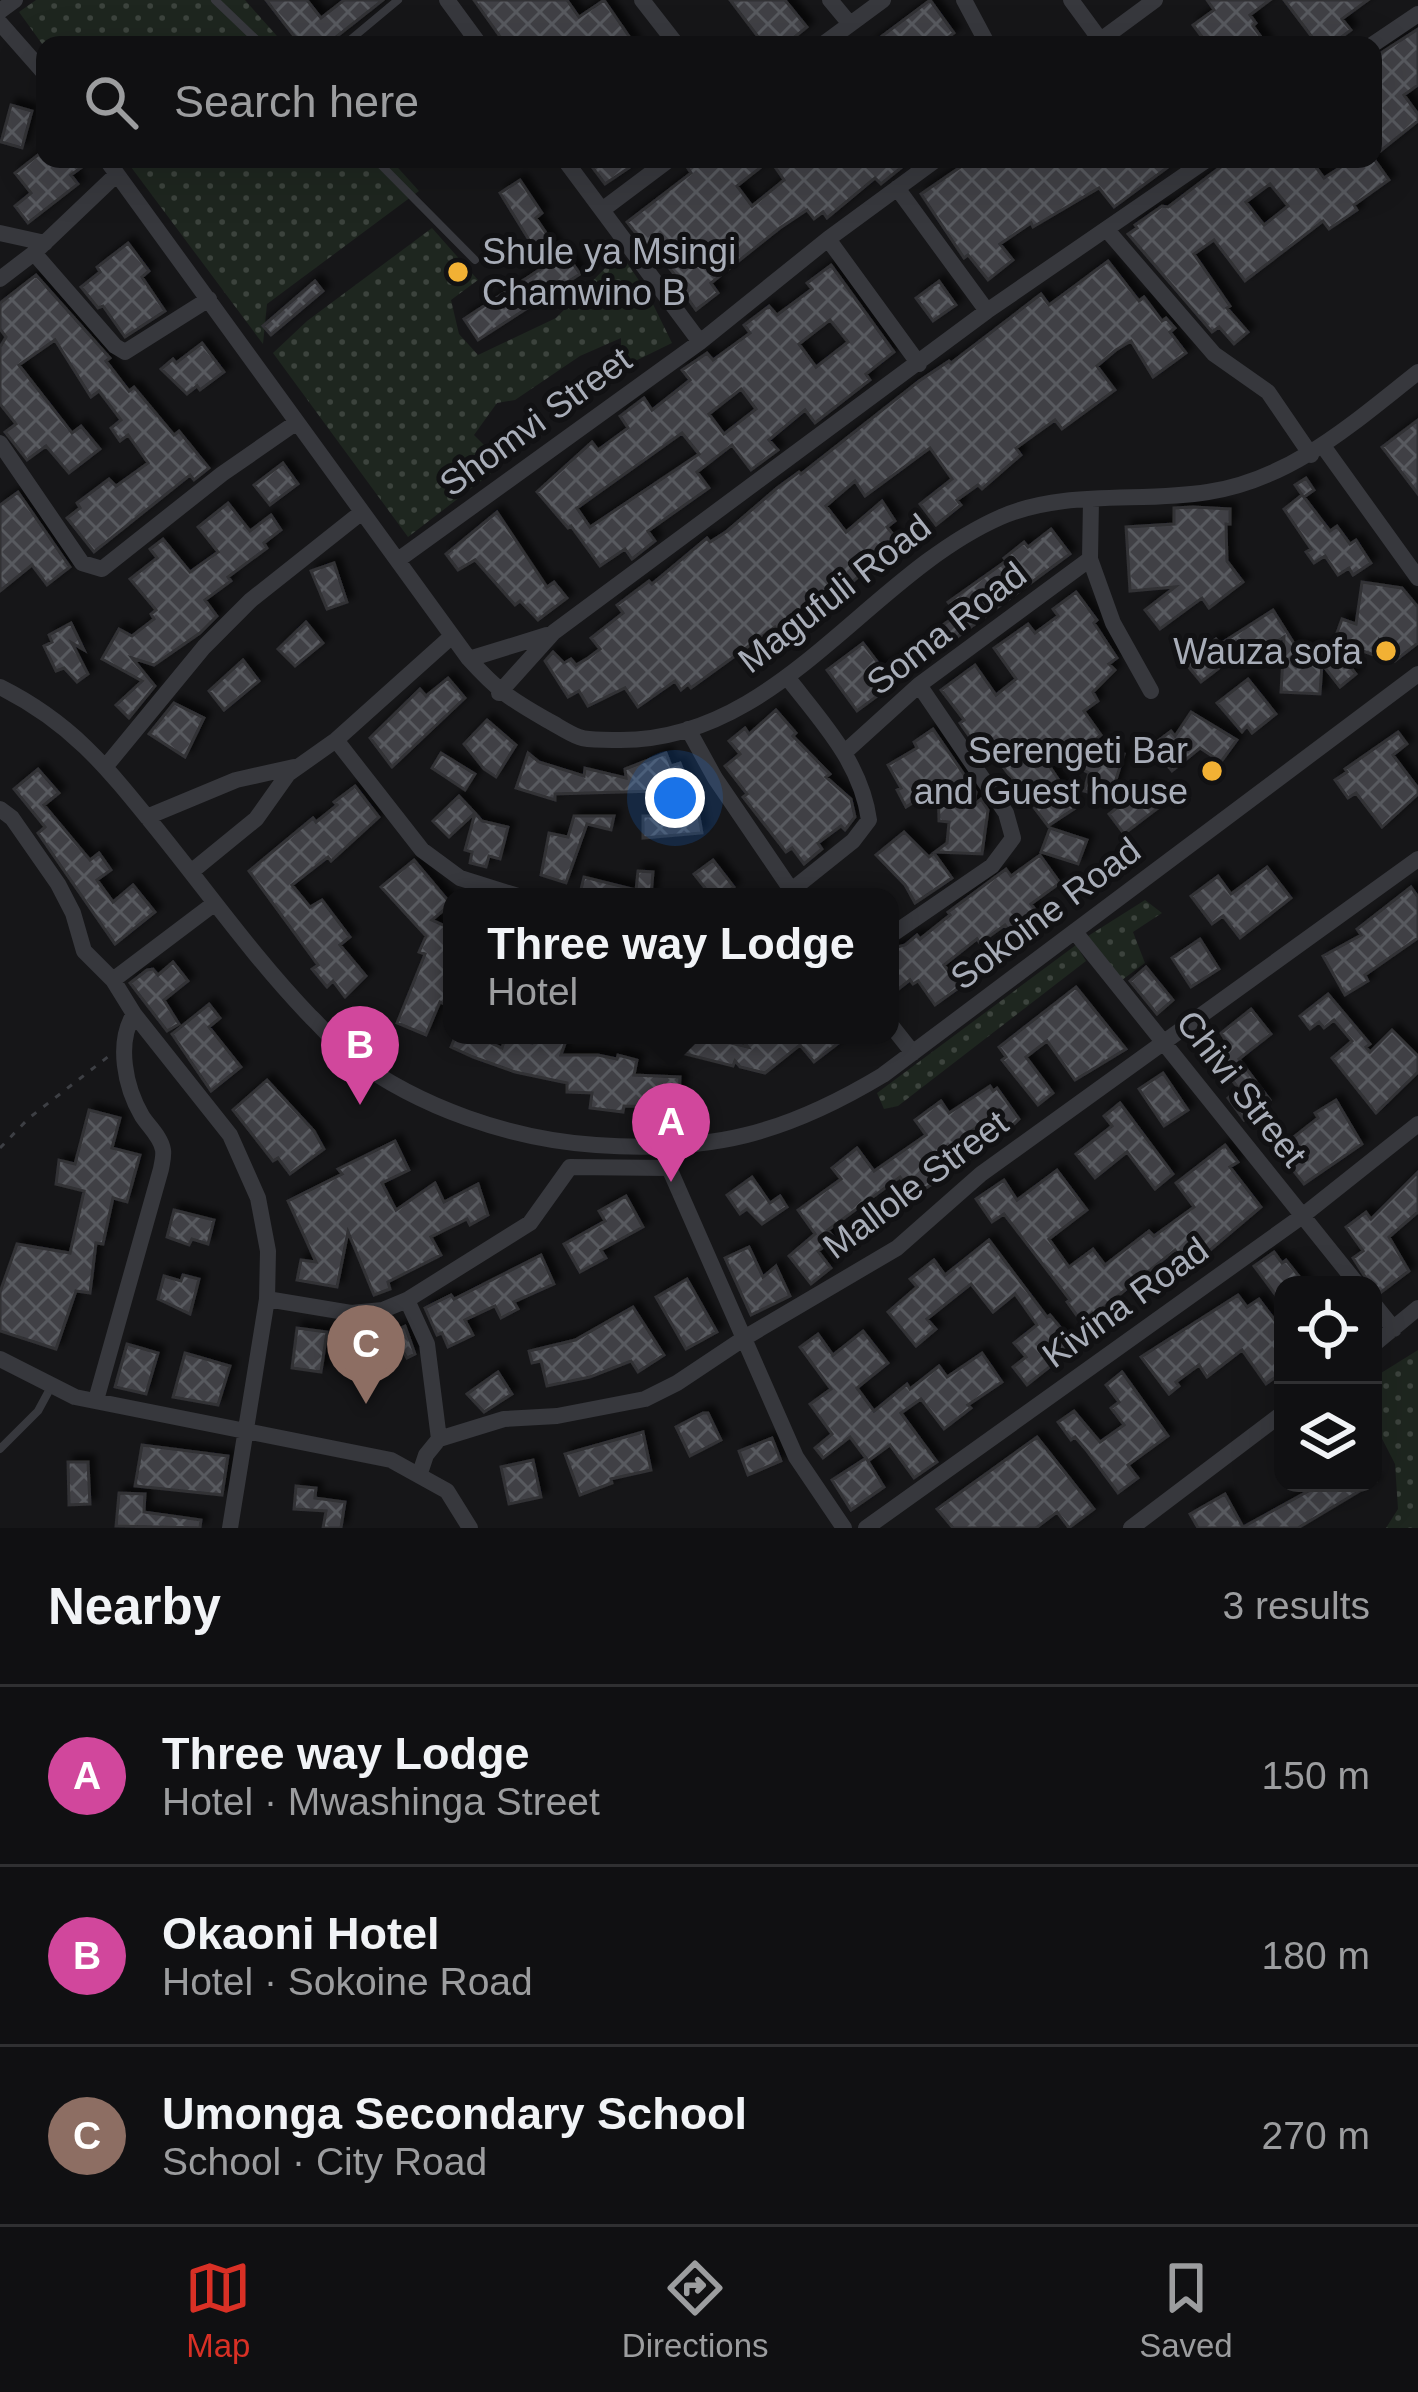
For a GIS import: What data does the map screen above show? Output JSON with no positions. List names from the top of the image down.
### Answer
{
  "streets": {
    "street": [
      "Shomvi Street",
      "Magufuli Road",
      "Soma Road",
      "Sokoine Road",
      "Chivi Street",
      "Mallole Street",
      "Kivina Road"
    ]
  },
  "crossings": [
    ["Shomvi Street", "Magufuli Road"],
    ["Sokoine Road", "Chivi Street"],
    ["Chivi Street", "Mallole Street"],
    ["Chivi Street", "Kivina Road"]
  ],
  "places": ["Shule ya Msingi Chamwino B", "Wauza sofa", "Serengeti Bar and Guest house"],
  "page": {
    "search": "Search here",
    "popup": ["Three way Lodge", "Hotel"],
    "pins": ["B", "A", "C"],
    "heading": ["Nearby", "3 results"],
    "list": [
      {
        "mark": "A",
        "name": "Three way Lodge",
        "note": "Hotel · Mwashinga Street",
        "value": "150 m"
      },
      {
        "mark": "B",
        "name": "Okaoni Hotel",
        "note": "Hotel · Sokoine Road",
        "value": "180 m"
      },
      {
        "mark": "C",
        "name": "Umonga Secondary School",
        "note": "School · City Road",
        "value": "270 m"
      }
    ],
    "nav": ["Map", "Directions", "Saved"]
  }
}
